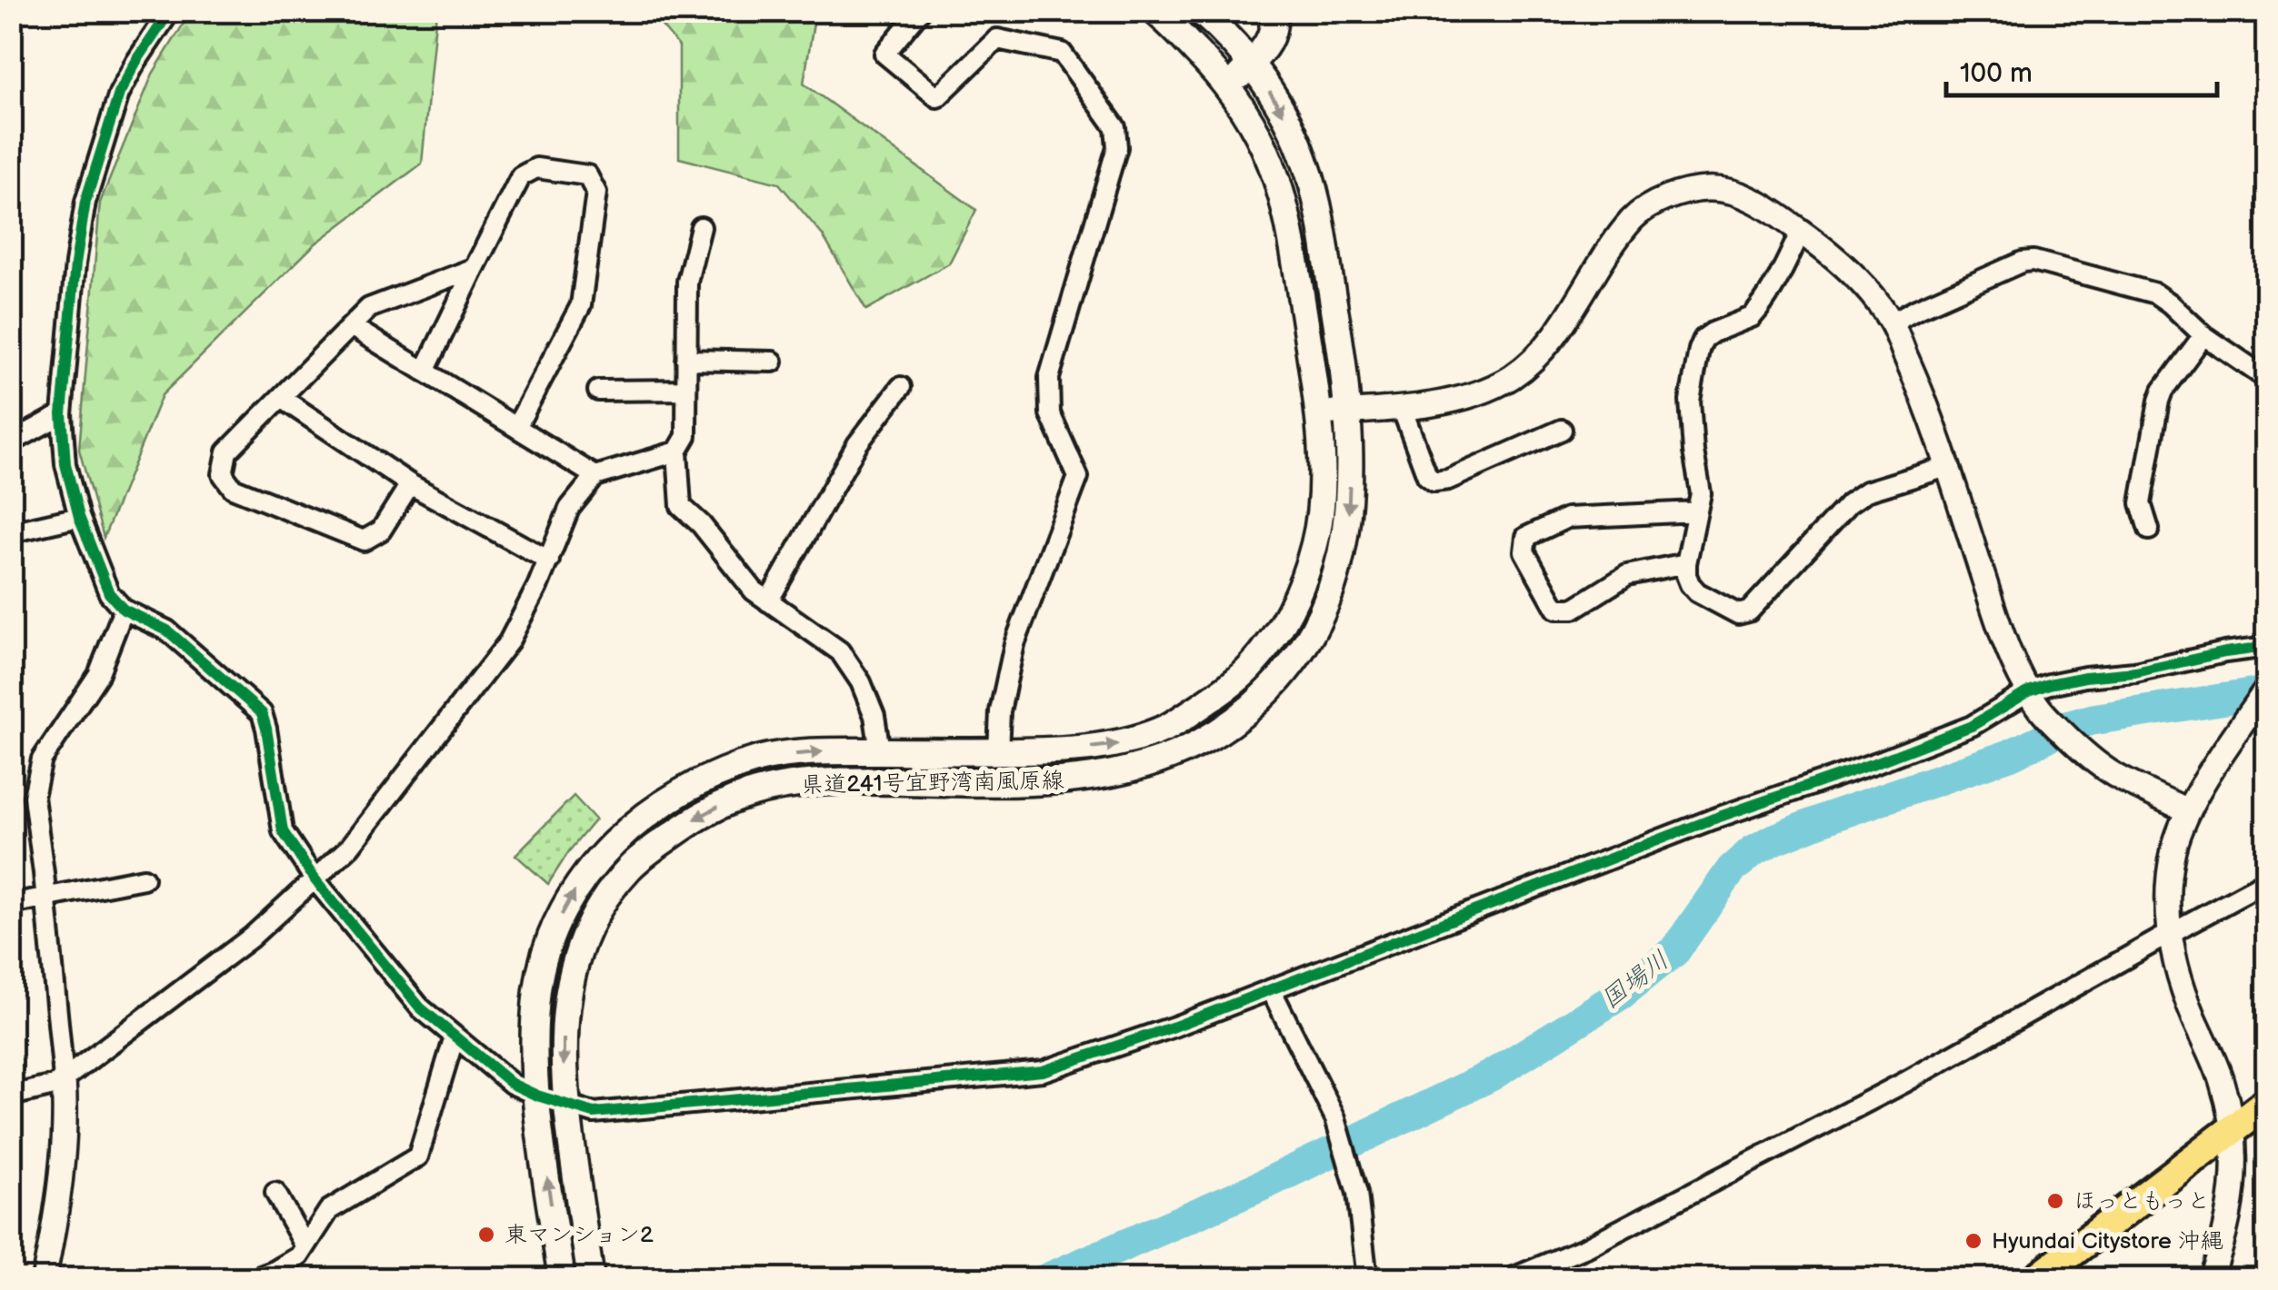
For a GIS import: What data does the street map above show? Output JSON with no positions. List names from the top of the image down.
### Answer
{
  "streets": {
    "main road": ["県道241号宜野湾南風原線"]
  },
  "water": ["国場川"],
  "places": ["ほっともっと", "東マンション2", "Hyundai Citystore 沖縄"],
  "scale_bar": "100 m"
}
